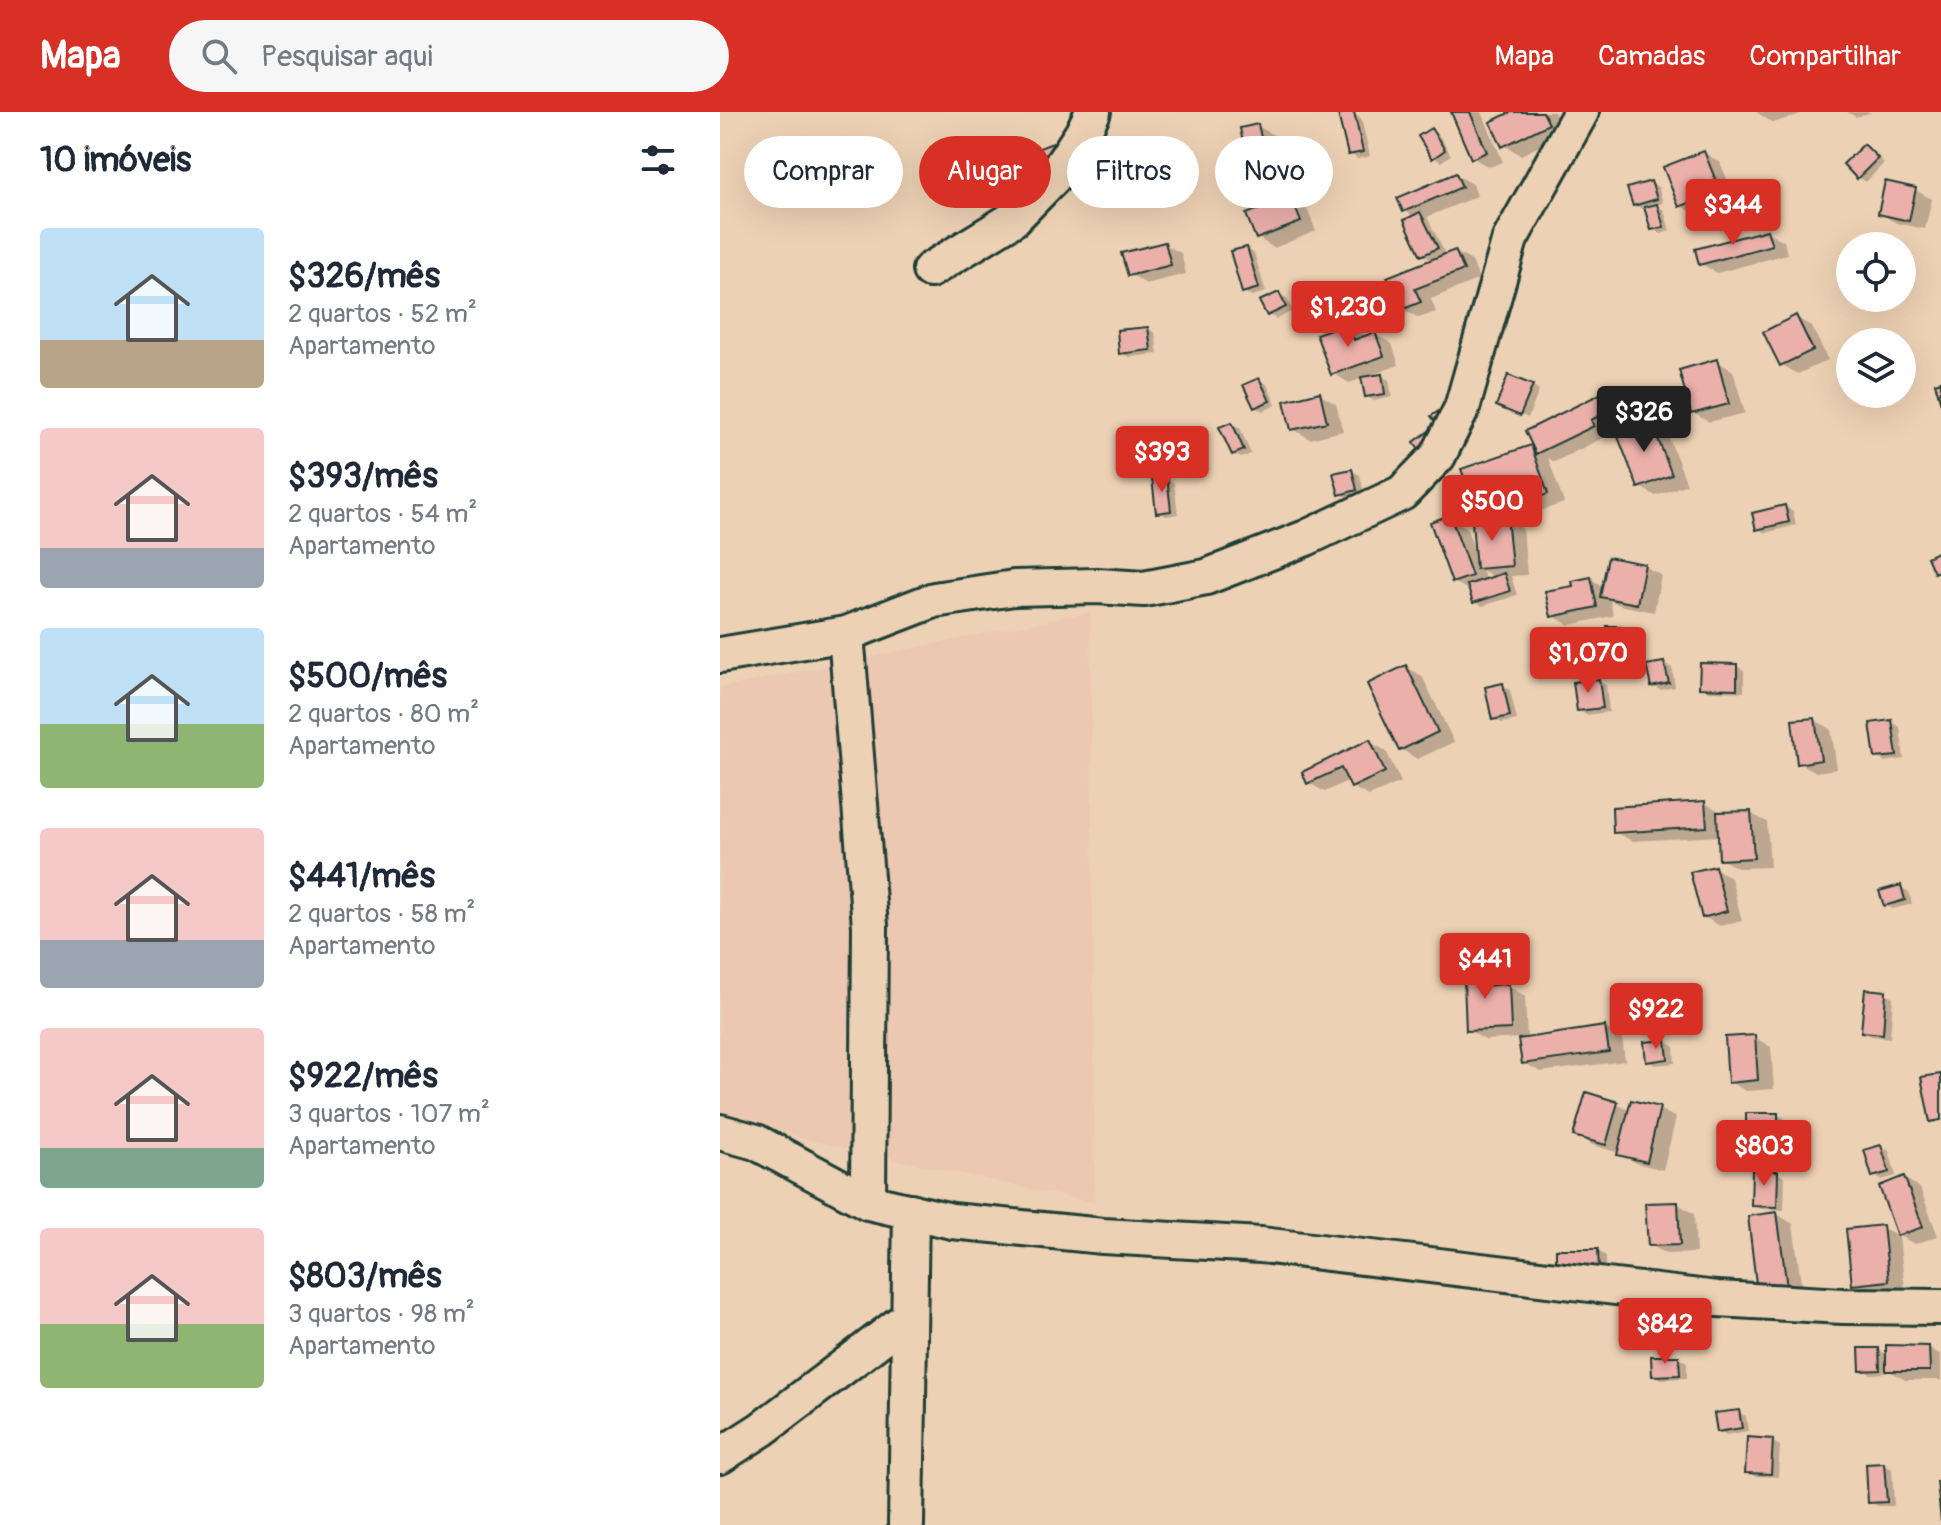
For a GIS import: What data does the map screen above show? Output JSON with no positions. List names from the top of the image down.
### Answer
{
  "page": {
    "header": "Mapa",
    "search": "Pesquisar aqui",
    "nav": ["Mapa", "Camadas", "Compartilhar"],
    "heading": "10 imóveis",
    "chip": [
      "Comprar",
      "Alugar",
      "Filtros",
      "Novo"
    ],
    "price": [
      "$344",
      "$1,230",
      "$326",
      "$393",
      "$500",
      "$1,070",
      "$441",
      "$922",
      "$803",
      "$842"
    ],
    "list": [
      {
        "name": "$326/mês",
        "note": "2 quartos · 52 m² · Apartamento"
      },
      {
        "name": "$393/mês",
        "note": "2 quartos · 54 m² · Apartamento"
      },
      {
        "name": "$500/mês",
        "note": "2 quartos · 80 m² · Apartamento"
      },
      {
        "name": "$441/mês",
        "note": "2 quartos · 58 m² · Apartamento"
      },
      {
        "name": "$922/mês",
        "note": "3 quartos · 107 m² · Apartamento"
      },
      {
        "name": "$803/mês",
        "note": "3 quartos · 98 m² · Apartamento"
      }
    ]
  }
}
